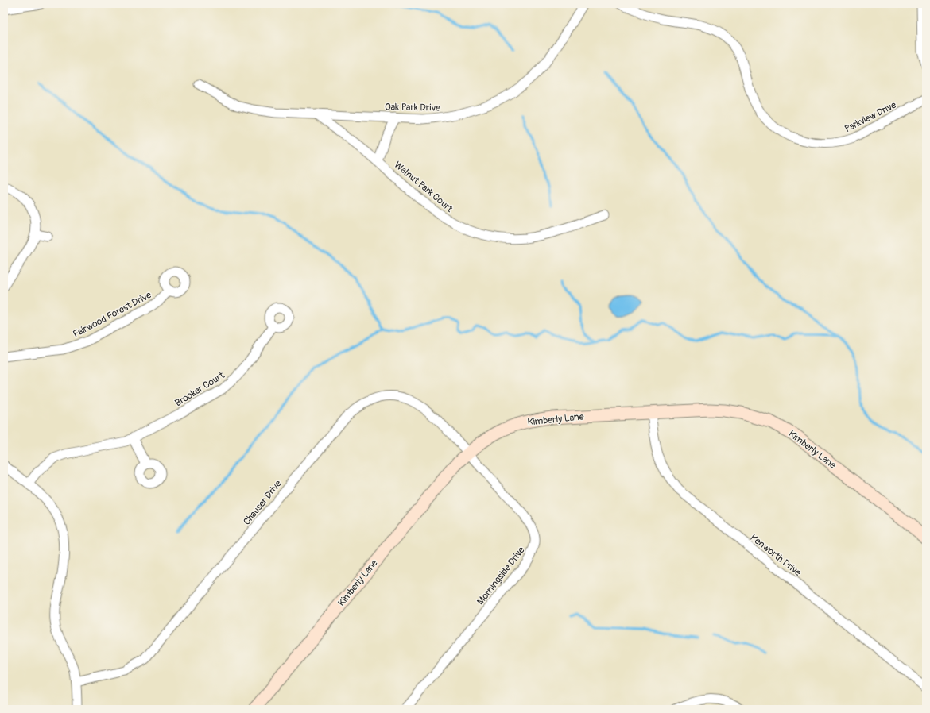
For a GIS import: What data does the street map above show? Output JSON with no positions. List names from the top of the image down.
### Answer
{
  "streets": {
    "street": [
      "Oak Park Drive",
      "Parkview Drive",
      "Walnut Park Court",
      "Fairwood Forest Drive",
      "Brooker Court",
      "Kimberly Lane",
      "Chauser Drive",
      "Kenworth Drive",
      "Morningside Drive"
    ]
  },
  "crossings": [
    ["Oak Park Drive", "Walnut Park Court"],
    ["Kimberly Lane", "Chauser Drive"],
    ["Kimberly Lane", "Kenworth Drive"],
    ["Kimberly Lane", "Morningside Drive"],
    ["Chauser Drive", "Morningside Drive"]
  ]
}
